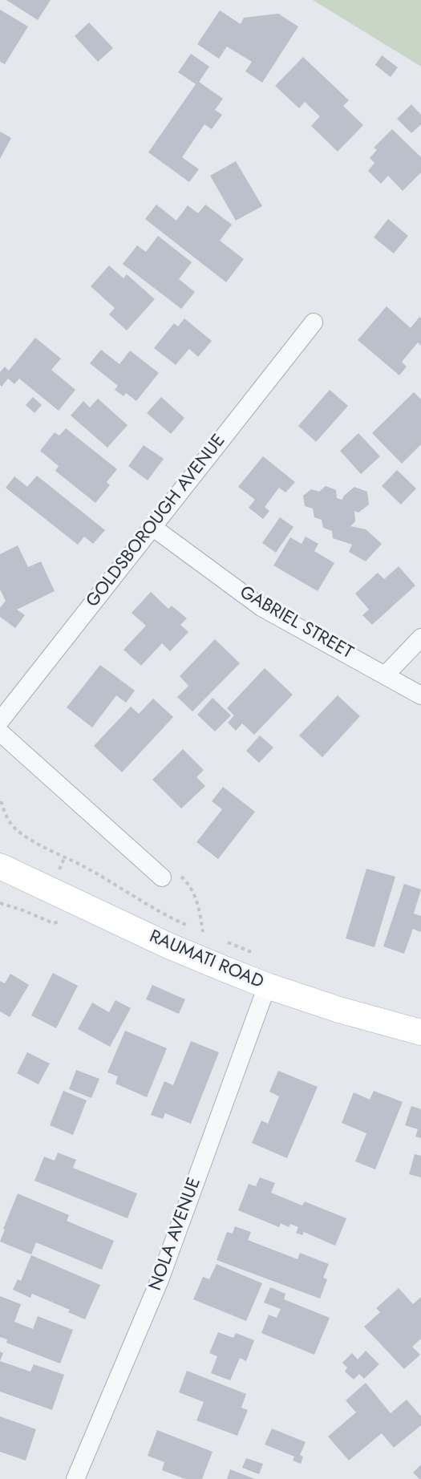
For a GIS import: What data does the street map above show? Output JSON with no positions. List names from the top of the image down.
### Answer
{
  "streets": {
    "main road": ["RAUMATI ROAD"],
    "street": ["GOLDSBOROUGH AVENUE", "GABRIEL STREET", "NOLA AVENUE"]
  },
  "crossings": [
    ["GOLDSBOROUGH AVENUE", "GABRIEL STREET"],
    ["RAUMATI ROAD", "NOLA AVENUE"]
  ]
}
